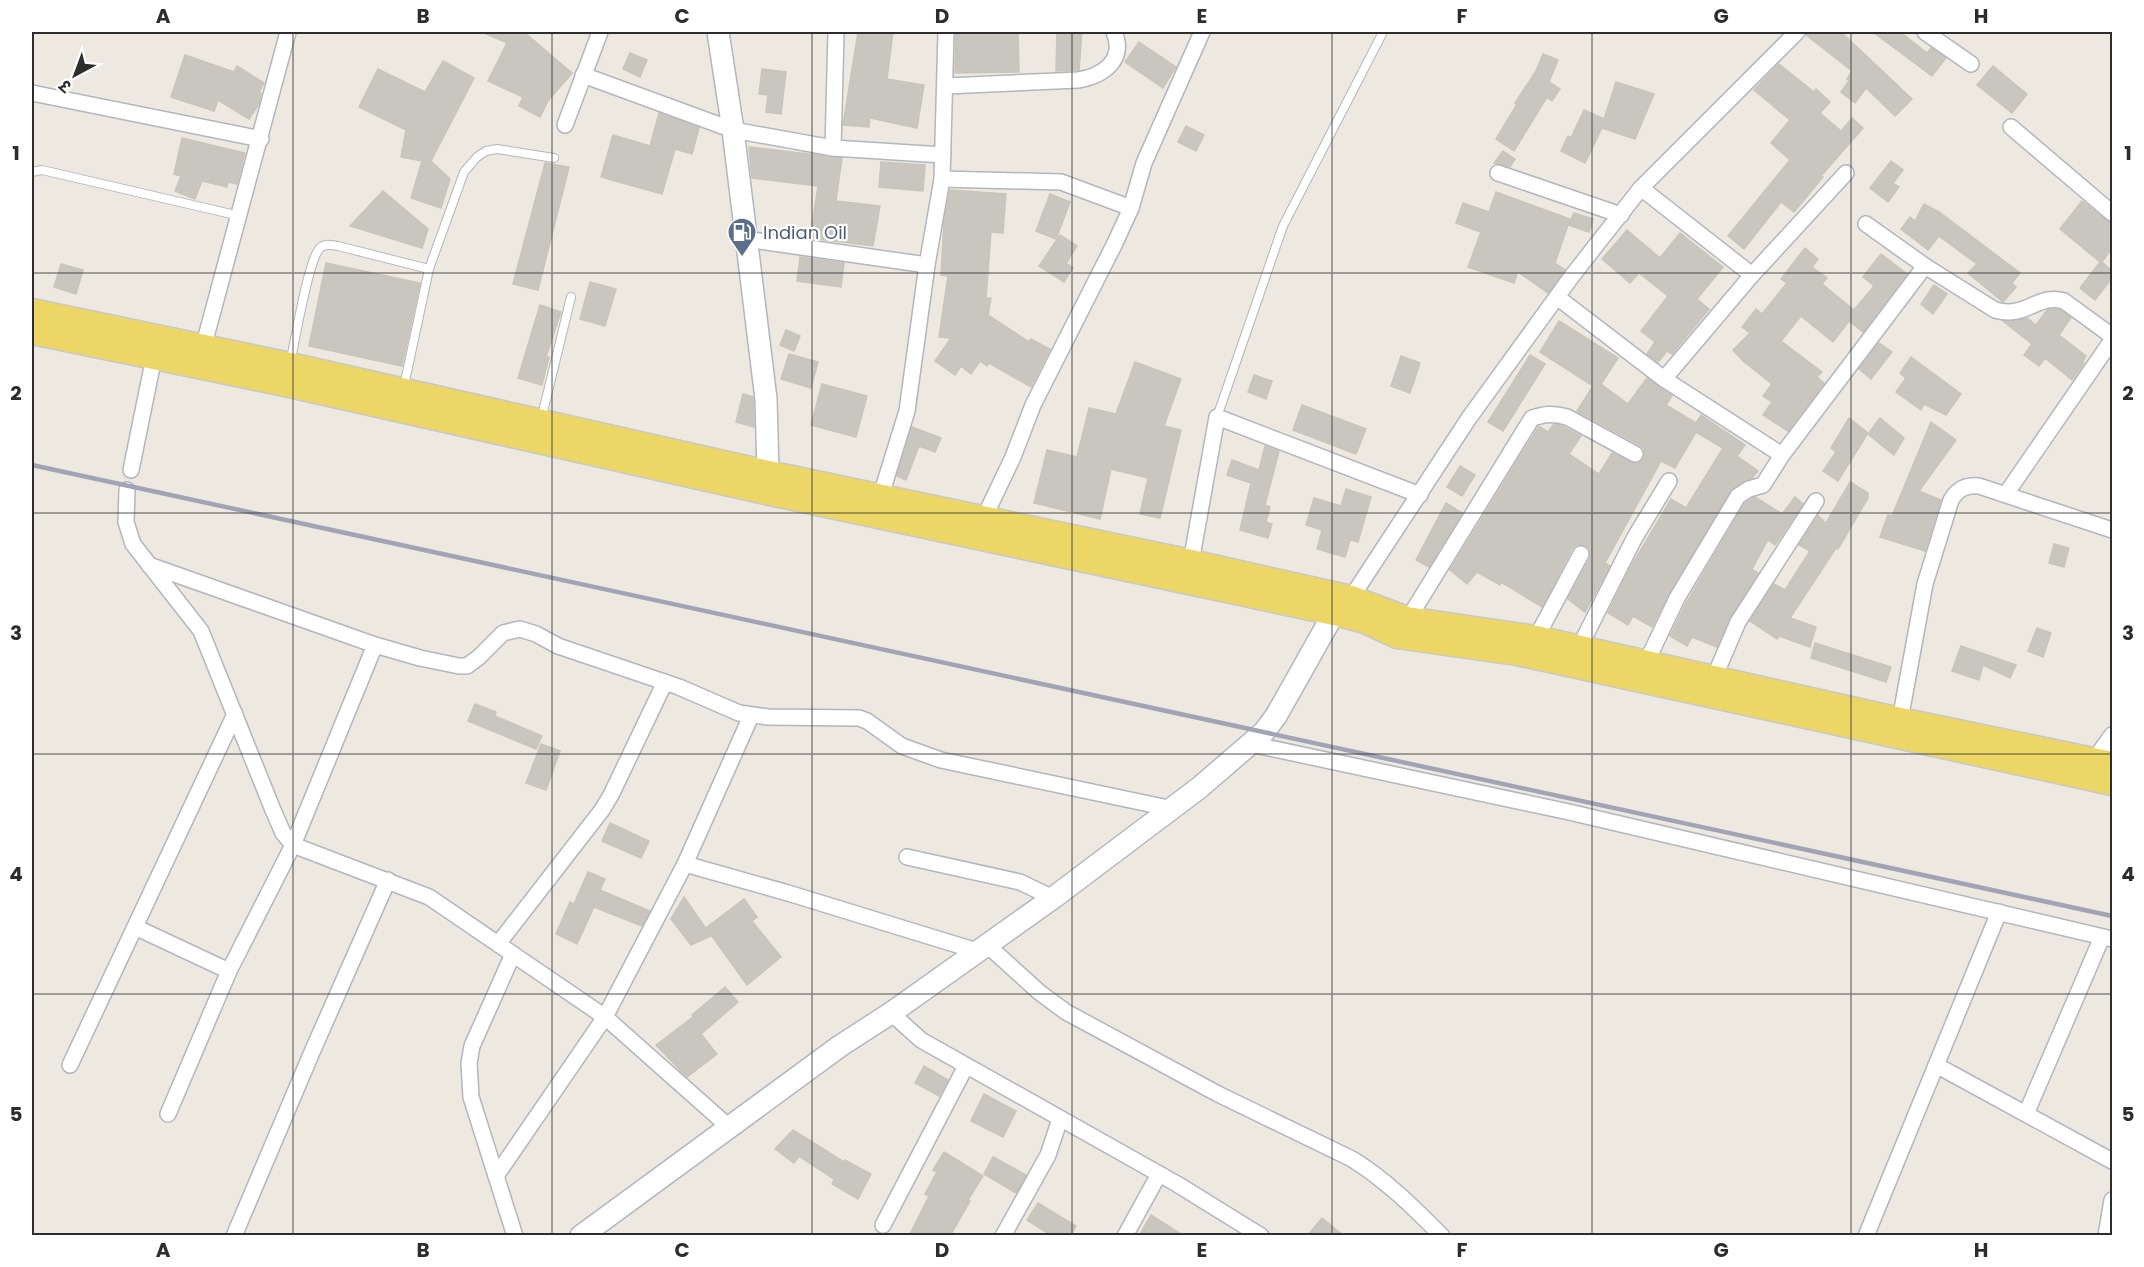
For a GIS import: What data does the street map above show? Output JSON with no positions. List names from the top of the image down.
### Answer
{
  "places": {
    "fuel station": ["Indian Oil"]
  },
  "north": "bottom left",
  "grid": {
    "columns": [
      "A",
      "B",
      "C",
      "D",
      "E",
      "F",
      "G",
      "H"
    ],
    "rows": [
      "1",
      "2",
      "3",
      "4",
      "5"
    ]
  }
}
